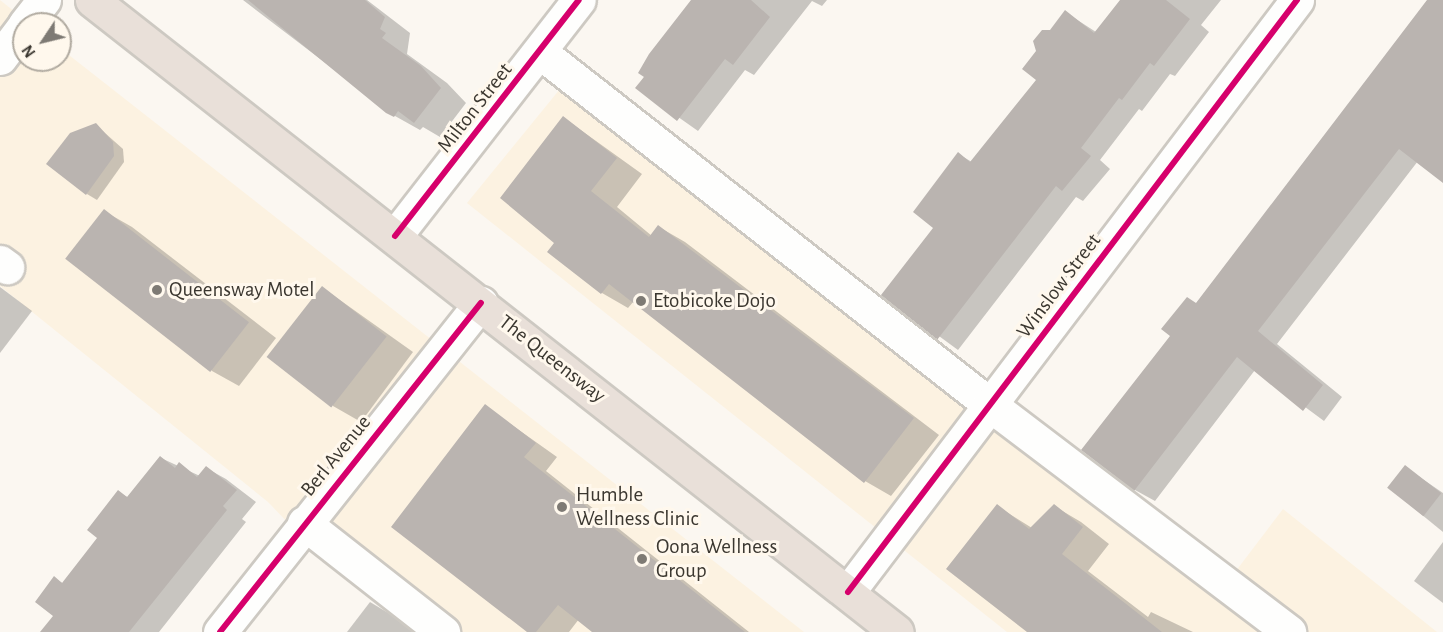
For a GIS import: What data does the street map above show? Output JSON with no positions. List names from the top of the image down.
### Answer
{
  "streets": {
    "main road": ["The Queensway"],
    "street": ["Milton Street", "Winslow Street", "Berl Avenue"]
  },
  "crossings": [
    ["Milton Street", "The Queensway"],
    ["Winslow Street", "The Queensway"],
    ["The Queensway", "Berl Avenue"]
  ],
  "places": [
    "Queensway Motel",
    "Etobicoke Dojo",
    "Humble Wellness Clinic",
    "Oona Wellness Group"
  ],
  "north": "bottom left"
}
